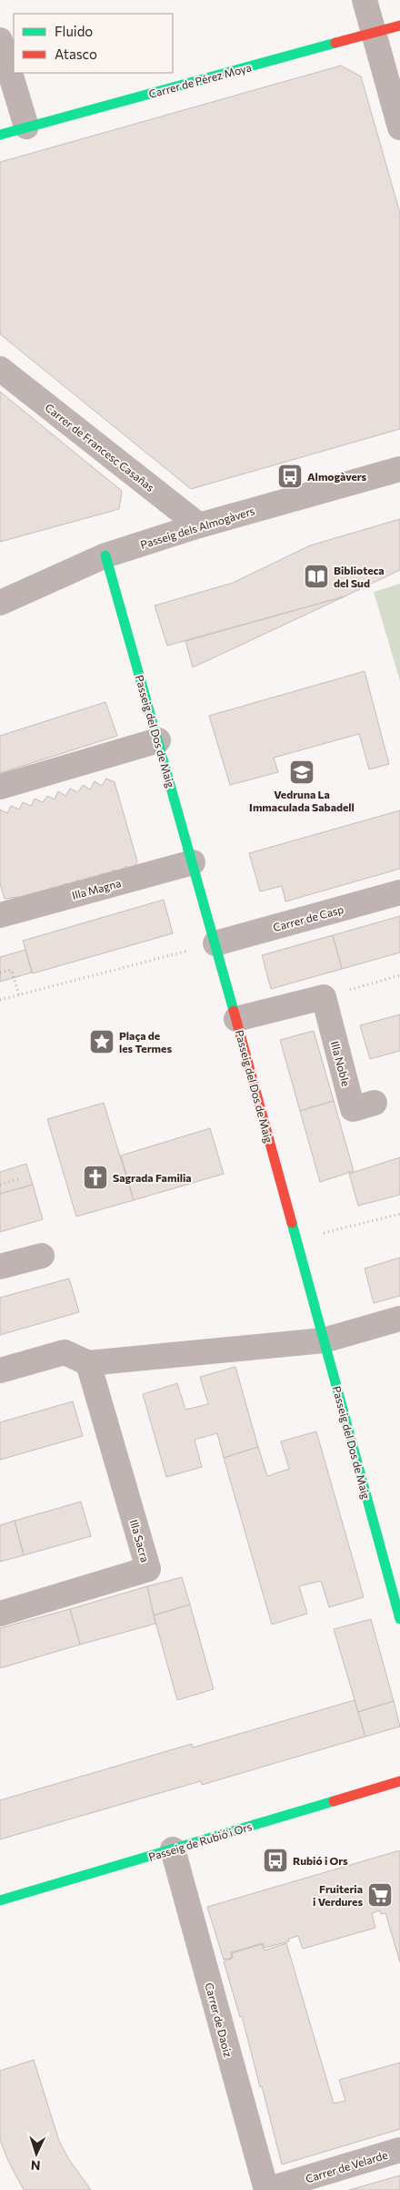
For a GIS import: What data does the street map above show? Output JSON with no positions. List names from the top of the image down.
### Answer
{
  "streets": {
    "street": [
      "Carrer de Pérez Moya",
      "Carrer de Francesc Casañas",
      "Passeig dels Almogàvers",
      "Passeig del Dos de Maig",
      "Illa Magna",
      "Carrer de Casp",
      "Illa Noble",
      "Illa Sacra",
      "Passeig de Rubió i Ors",
      "Carrer de Daoiz",
      "Carrer de Velarde"
    ]
  },
  "crossings": [
    ["Carrer de Francesc Casañas", "Passeig dels Almogàvers"],
    ["Passeig dels Almogàvers", "Passeig del Dos de Maig"],
    ["Passeig del Dos de Maig", "Illa Magna"],
    ["Passeig del Dos de Maig", "Carrer de Casp"],
    ["Passeig de Rubió i Ors", "Carrer de Daoiz"],
    ["Carrer de Daoiz", "Carrer de Velarde"]
  ],
  "places": {
    "bus stop": ["Almogàvers", "Rubió i Ors"],
    "library": ["Biblioteca del Sud"],
    "school or university": ["Vedruna La Immaculada Sabadell"],
    "place": ["Plaça de les Termes"],
    "church": ["Sagrada Familia"],
    "supermarket": ["Fruiteria i Verdures"]
  },
  "legend": ["Fluido", "Atasco"],
  "north": "bottom"
}
